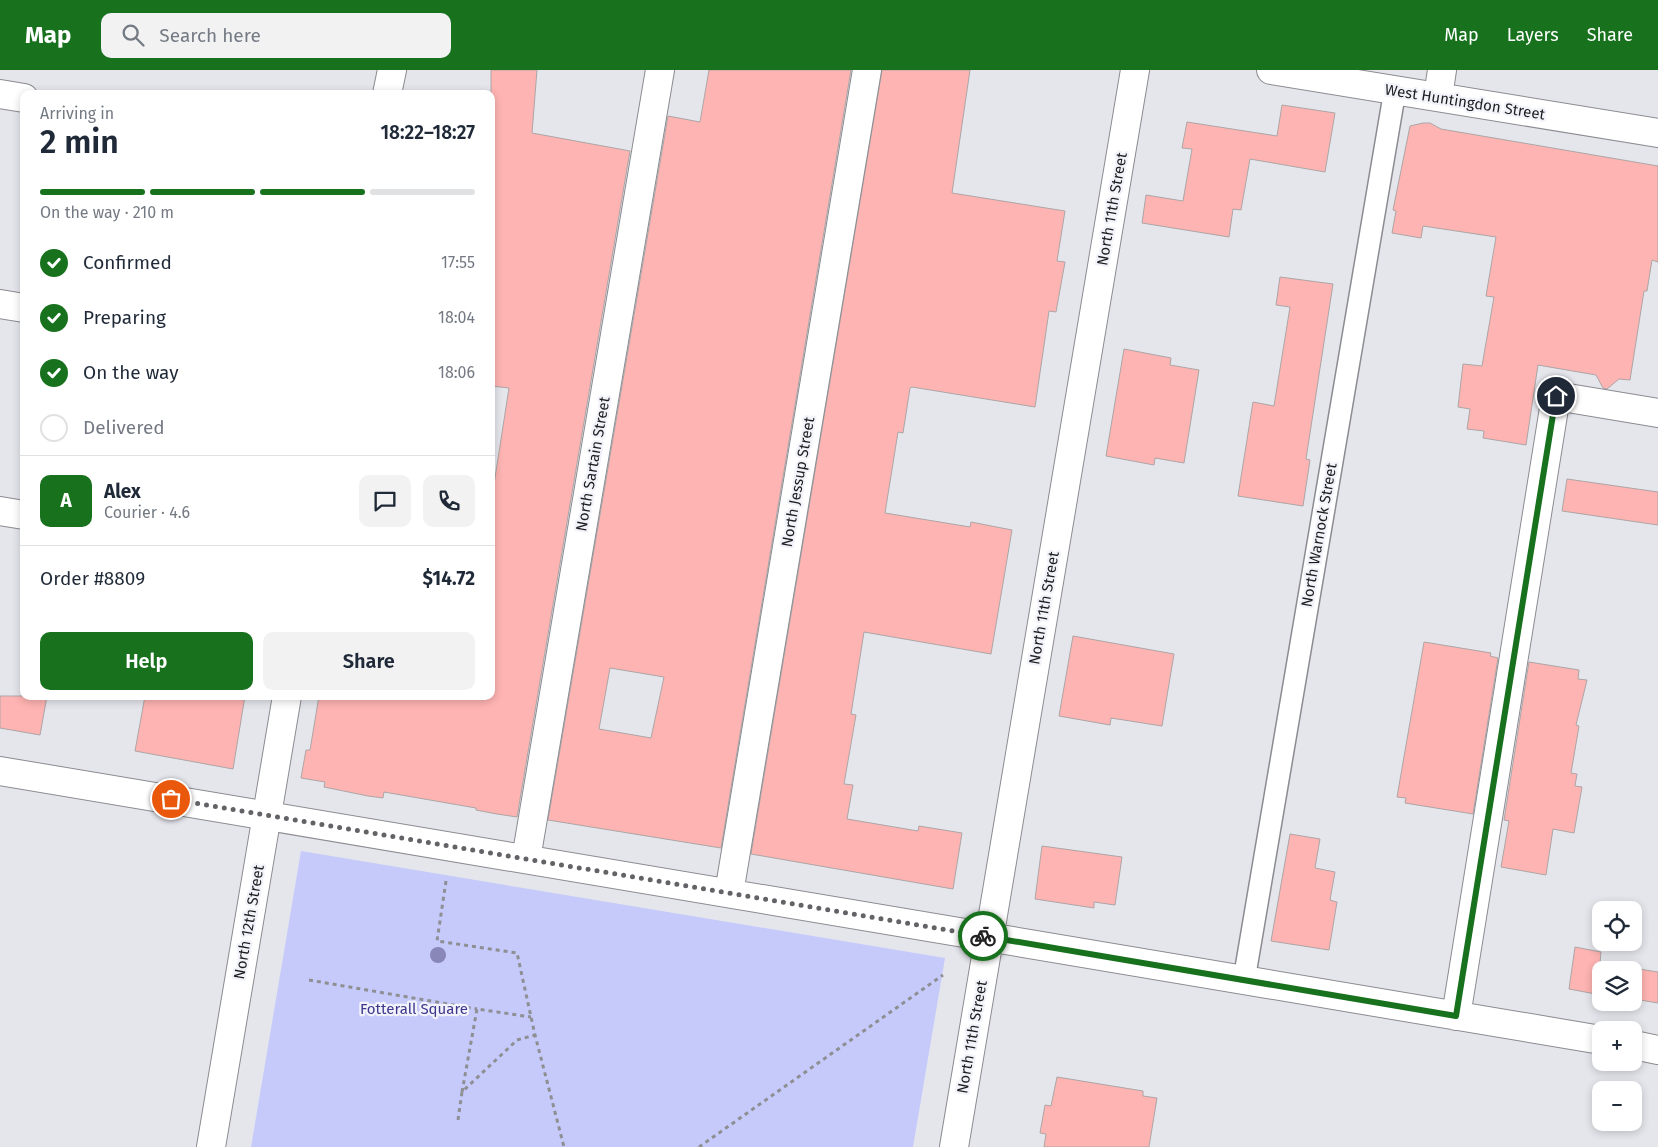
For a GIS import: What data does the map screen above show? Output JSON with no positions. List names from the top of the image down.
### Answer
{
  "streets": {
    "street": [
      "West Huntingdon Street",
      "North 11th Street",
      "North Sartain Street",
      "North Jessup Street",
      "North 12th Street"
    ],
    "lane": ["North Warnock Street"]
  },
  "crossings": [
    ["West Huntingdon Street", "North Warnock Street"]
  ],
  "parks": ["Fotterall Square"],
  "page": {
    "header": "Map",
    "search": "Search here",
    "nav": ["Map", "Layers", "Share"],
    "heading": ["2 min", "Arriving in", "18:22–18:27"],
    "panel": [
      "Alex",
      "Courier · 4.6",
      "Order #8809",
      "$14.72"
    ],
    "bar": "On the way · 210 m",
    "list": [
      ["Confirmed", "17:55"],
      ["Preparing", "18:04"],
      ["On the way", "18:06"],
      "Delivered"
    ],
    "round": "A",
    "buttons": ["Help", "Share"],
    "map_buttons": ["+", "−"]
  }
}
